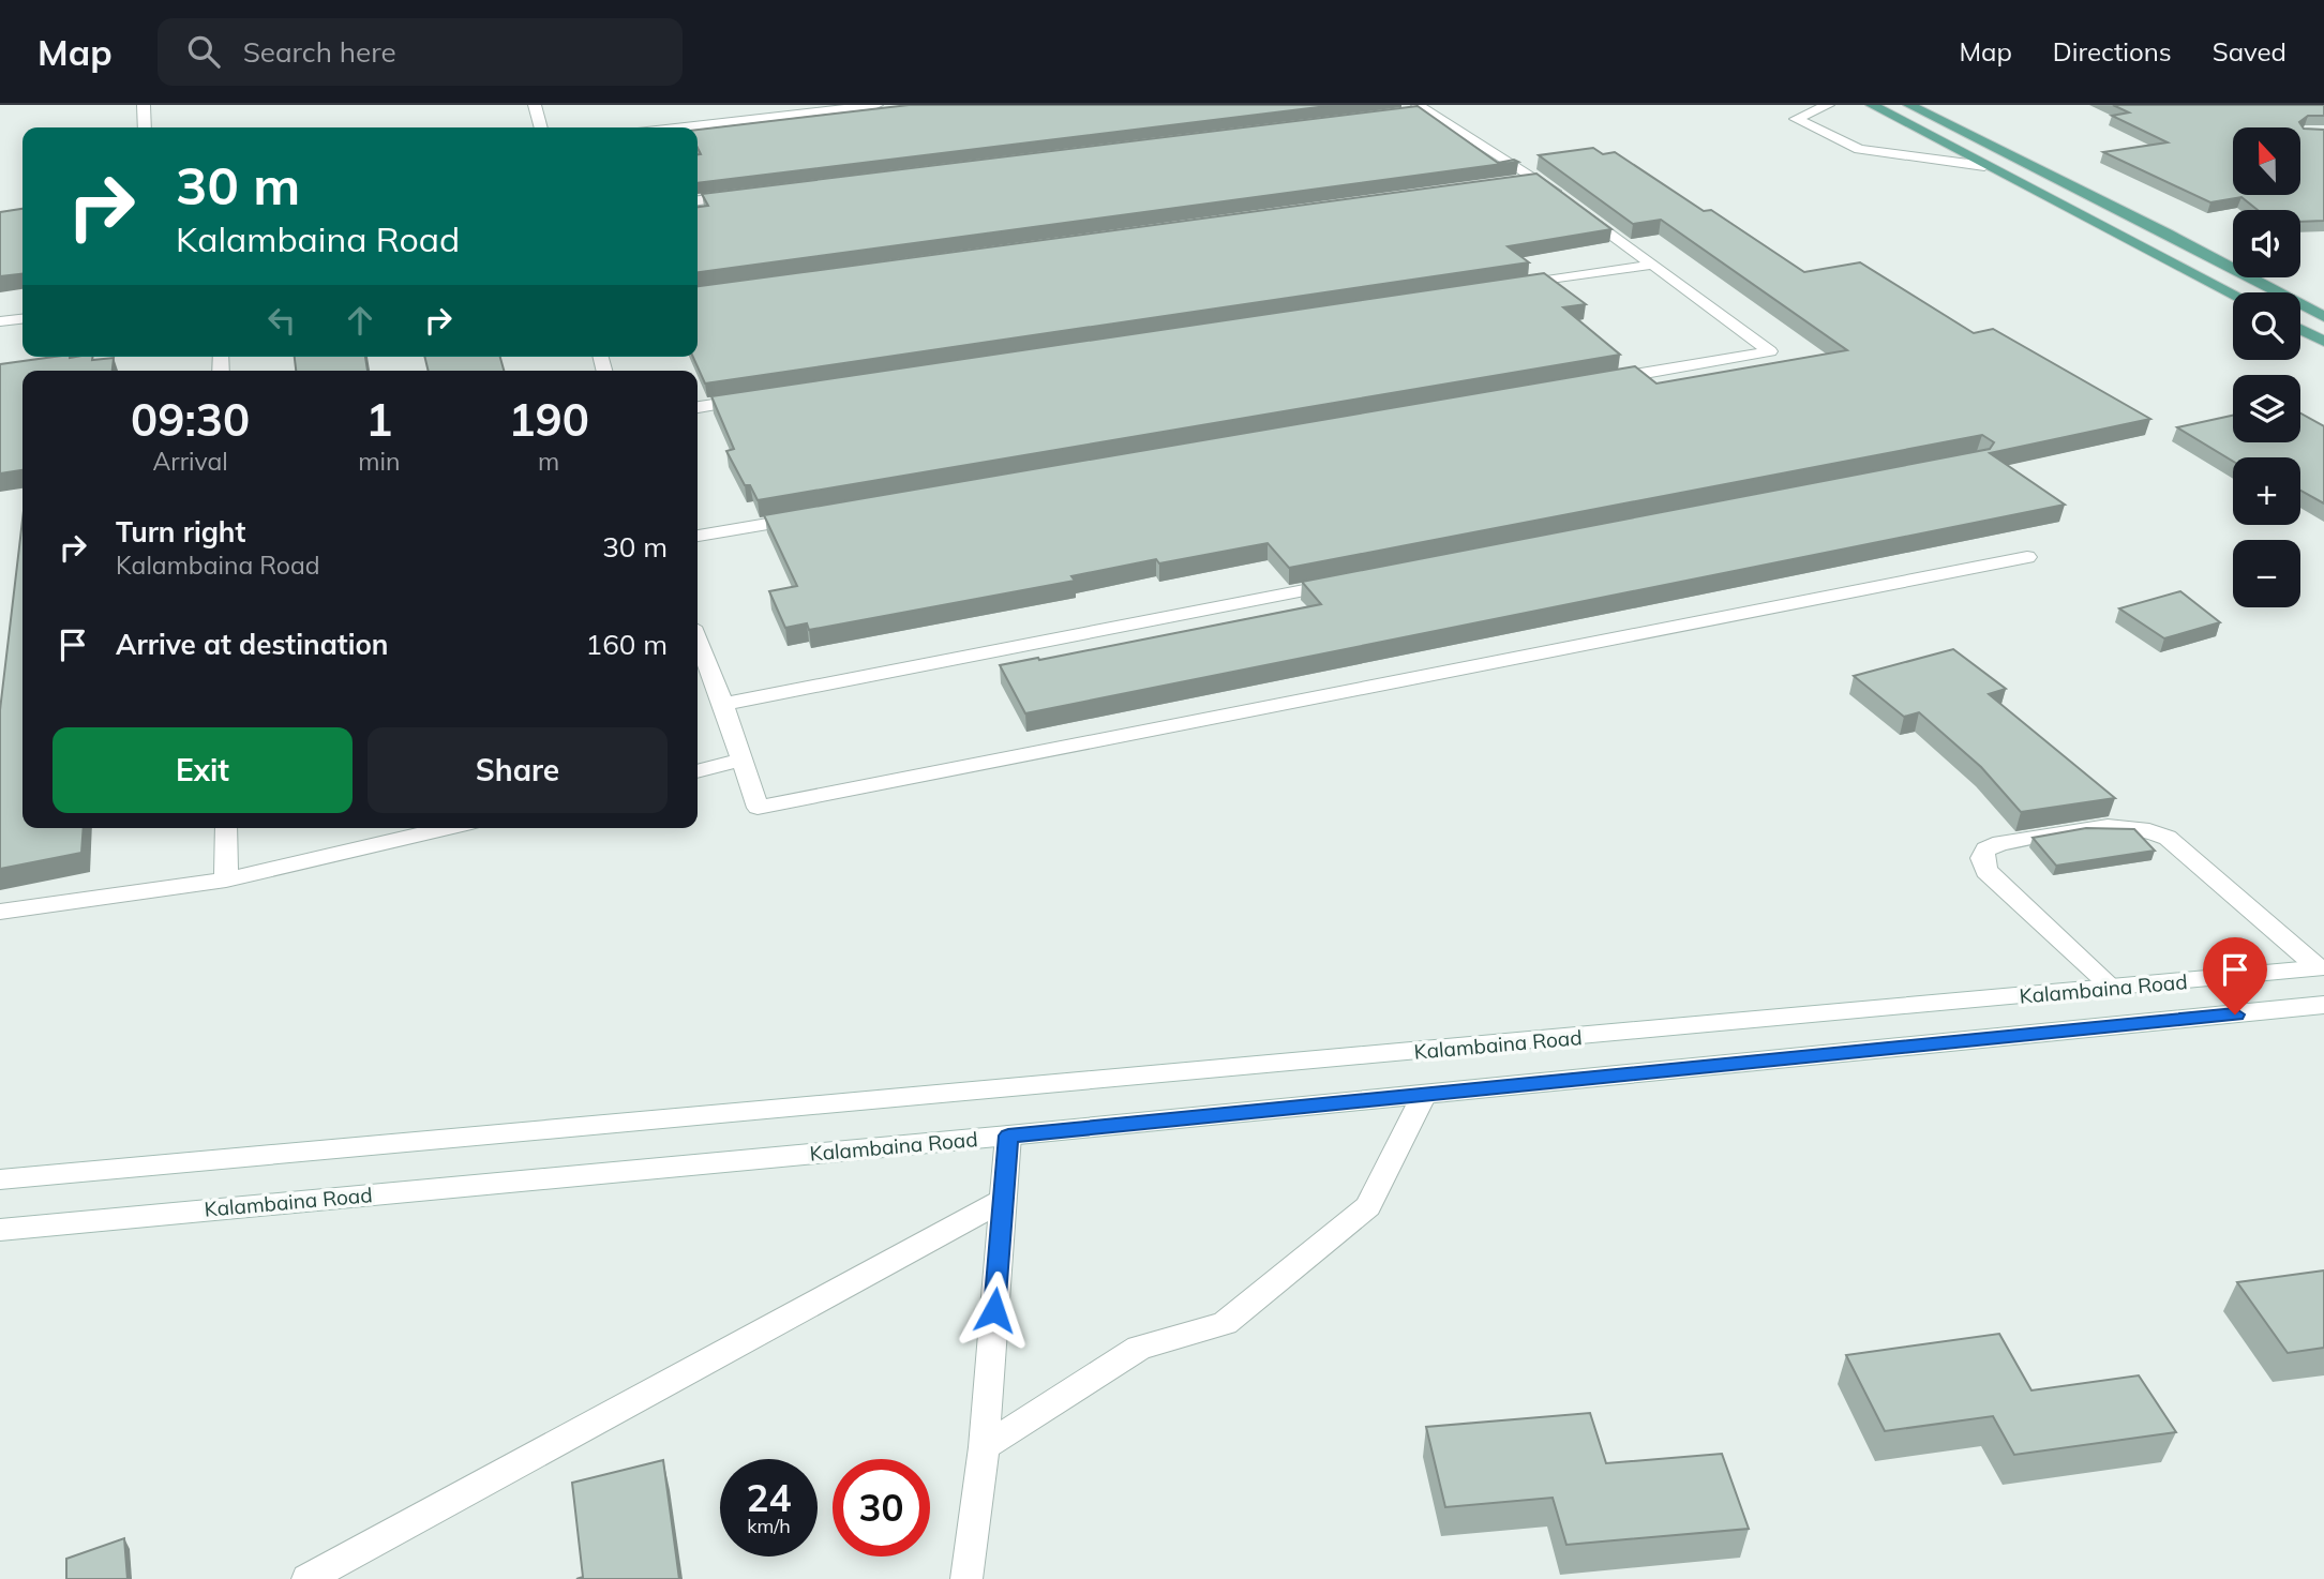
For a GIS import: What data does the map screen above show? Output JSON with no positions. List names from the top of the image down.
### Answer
{
  "streets": {
    "street": ["Kalambaina Road"]
  },
  "north": "top",
  "page": {
    "header": "Map",
    "search": "Search here",
    "nav": ["Map", "Directions", "Saved"],
    "map_buttons": ["+", "−"],
    "turn": ["30 m", "Kalambaina Road"],
    "eta": [
      "09:30",
      "Arrival",
      "1",
      "min",
      "190",
      "m"
    ],
    "list": [
      {
        "name": "Turn right",
        "note": "Kalambaina Road",
        "value": "30 m"
      },
      {
        "name": "Arrive at destination",
        "value": "160 m"
      }
    ],
    "buttons": ["Exit", "Share"],
    "speed": "24 km/h",
    "limit": "30"
  }
}
